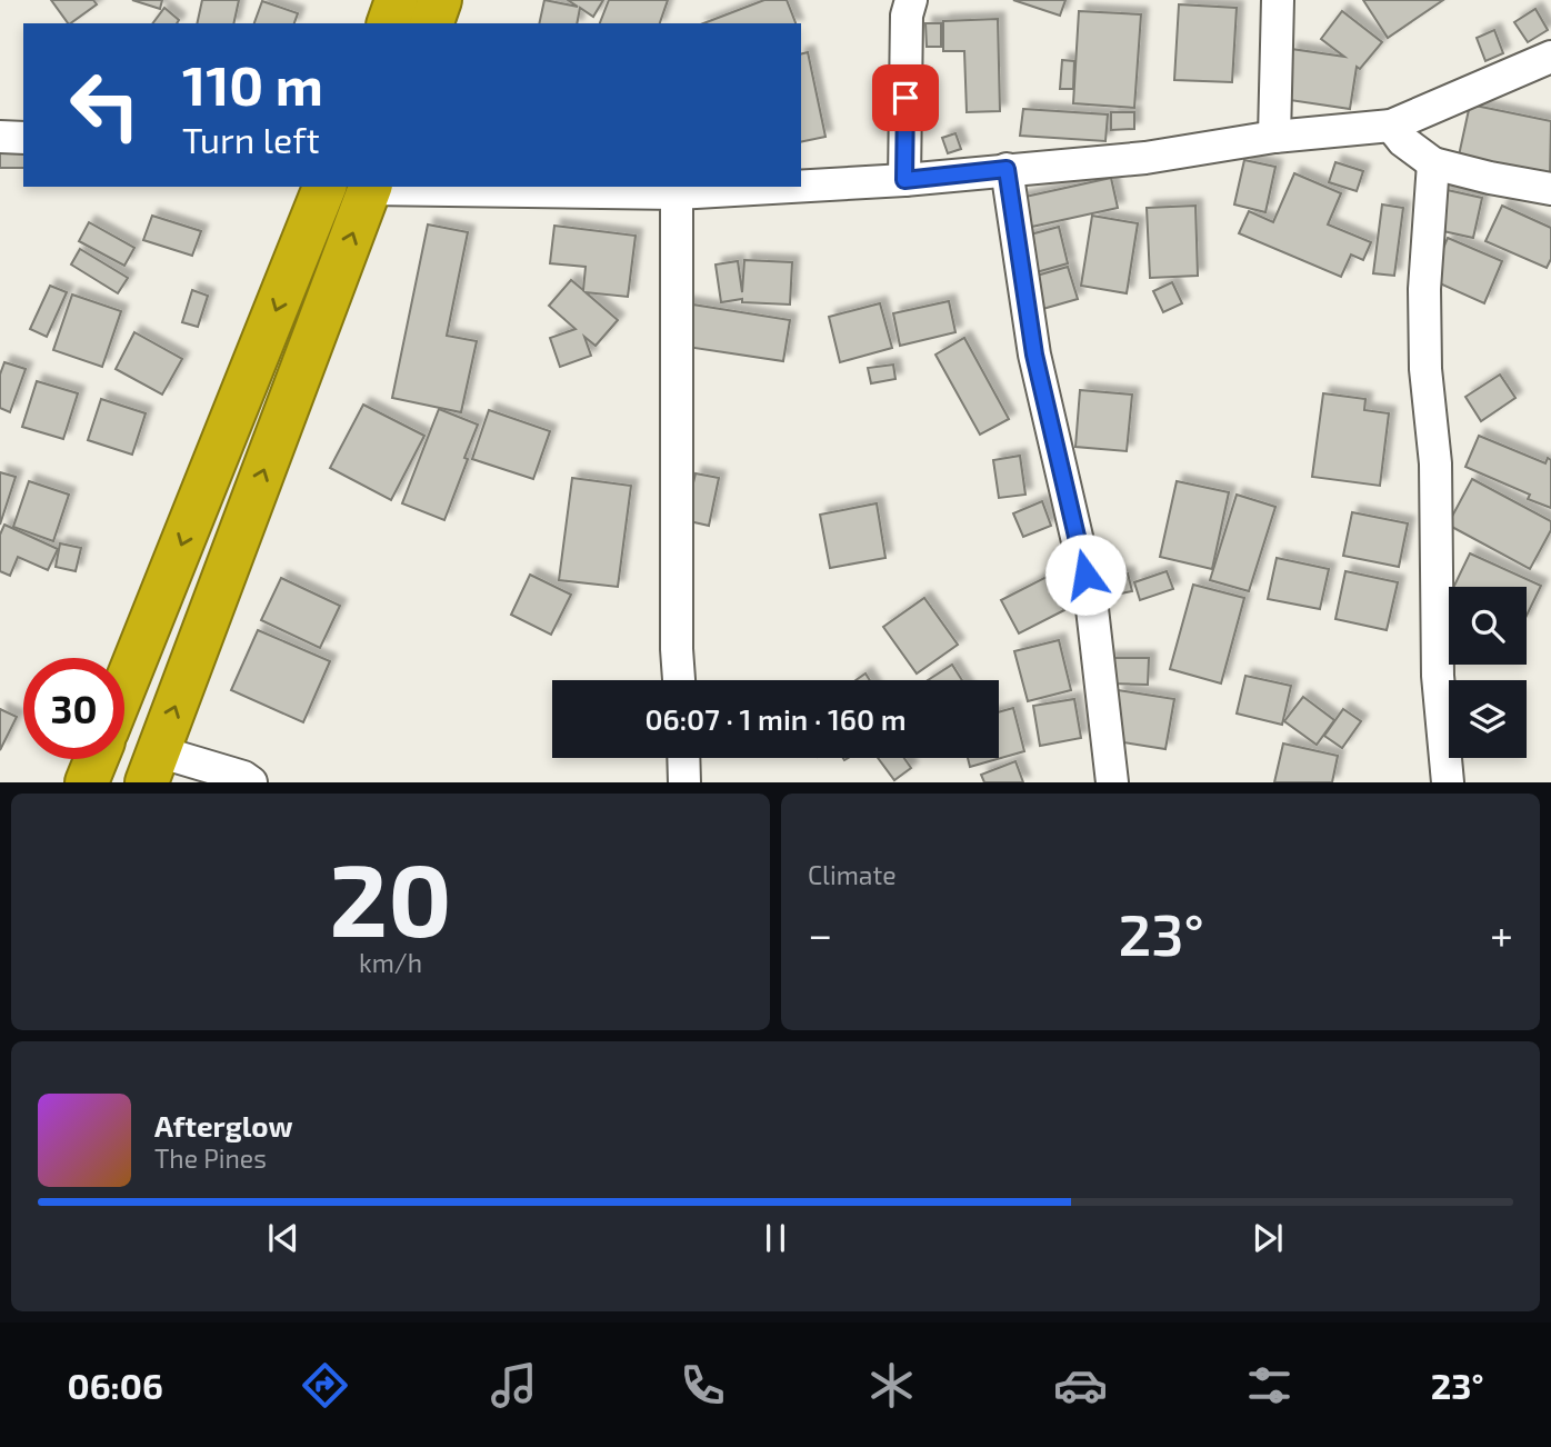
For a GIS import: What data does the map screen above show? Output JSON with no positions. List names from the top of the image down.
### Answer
{
  "page": {
    "turn": ["110 m", "Turn left"],
    "limit": "30",
    "trip": "06:07 · 1 min · 160 m",
    "tile": [
      ["20", "km/h"],
      "Climate"
    ],
    "heat": ["−", "23°", "+"],
    "song": ["Afterglow", "The Pines"],
    "tabs": ["06:06", "23°"]
  }
}
